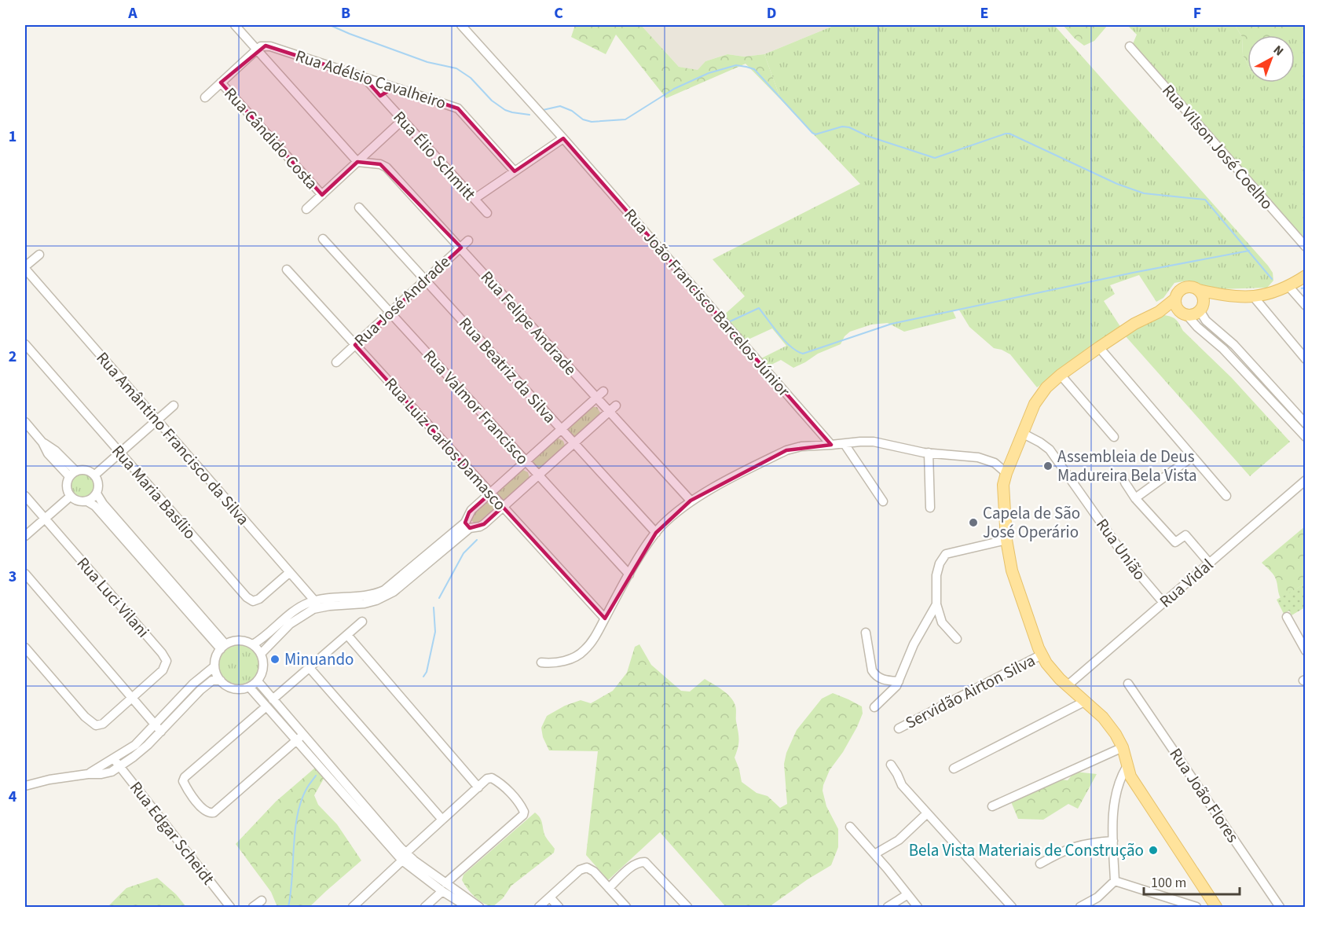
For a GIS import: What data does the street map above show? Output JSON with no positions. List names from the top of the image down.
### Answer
{
  "streets": {
    "street": [
      "Rua Adélsio Cavalheiro",
      "Rua Cândido Costa",
      "Rua Vilson José Coelho",
      "Rua Élio Schmitt",
      "Rua José Andrade",
      "Rua João Francisco Barcelos Júnior",
      "Rua Felipe Andrade",
      "Rua Beatriz da Silva",
      "Rua Valmor Francisco",
      "Rua Amântino Francisco da Silva",
      "Rua Luiz Carlos Damasco",
      "Rua Maria Basílio",
      "Rua União",
      "Rua Vidal",
      "Rua Luci Vilani",
      "Servidão Airton Silva",
      "Rua João Flores",
      "Rua Edgar Scheidt"
    ]
  },
  "crossings": [
    ["Rua Adélsio Cavalheiro", "Rua Élio Schmitt"],
    ["Rua José Andrade", "Rua Felipe Andrade"],
    ["Rua José Andrade", "Rua Beatriz da Silva"],
    ["Rua José Andrade", "Rua Valmor Francisco"],
    ["Rua José Andrade", "Rua Luiz Carlos Damasco"],
    ["Rua Amântino Francisco da Silva", "Rua Maria Basílio"],
    ["Rua União", "Rua Vidal"]
  ],
  "places": [
    "Assembleia de Deus Madureira Bela Vista",
    "Capela de São José Operário",
    "Minuando",
    "Bela Vista Materiais de Construção"
  ],
  "scale_bar": "100 m",
  "north": "top right",
  "grid": {
    "columns": [
      "A",
      "B",
      "C",
      "D",
      "E",
      "F"
    ],
    "rows": [
      "1",
      "2",
      "3",
      "4"
    ]
  }
}
